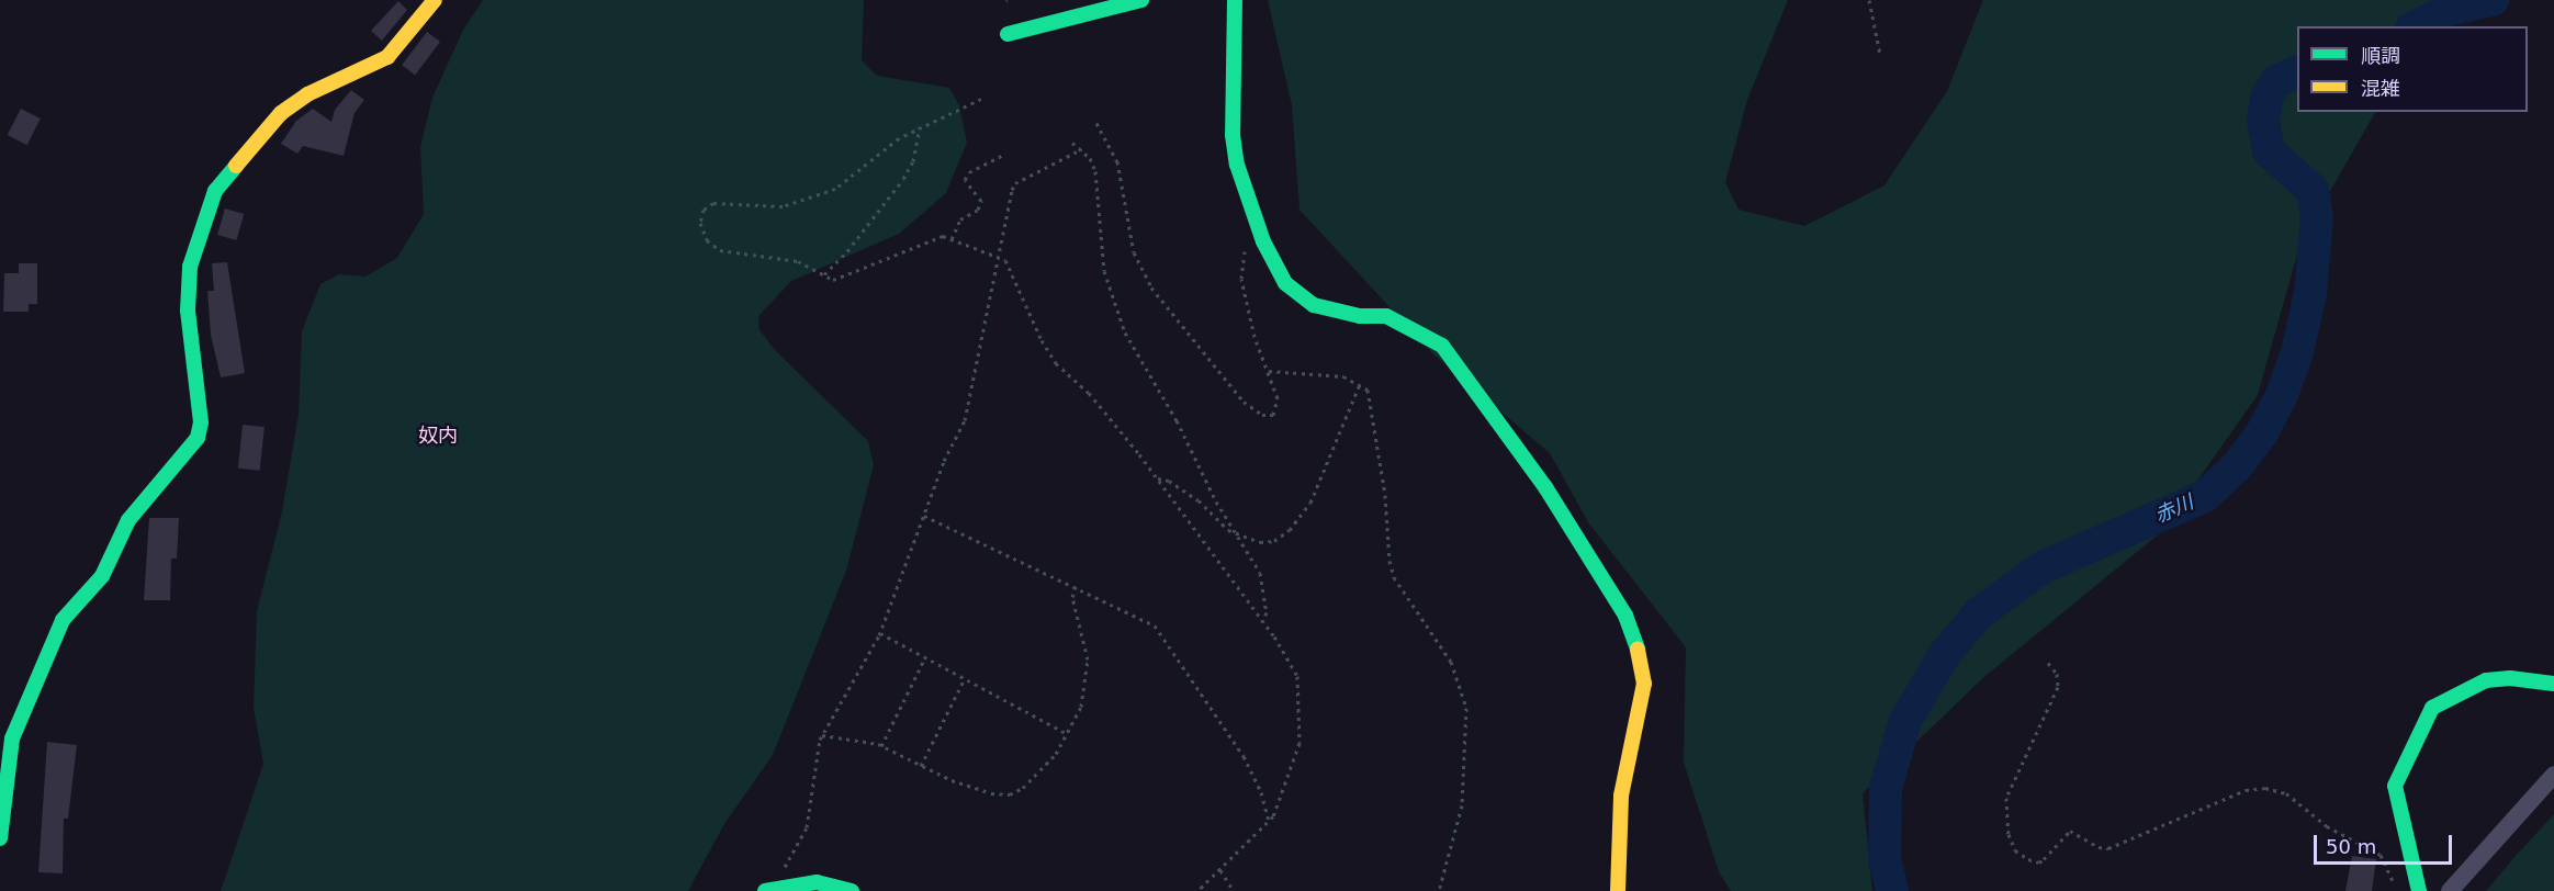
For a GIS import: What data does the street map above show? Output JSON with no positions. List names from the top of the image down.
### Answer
{
  "districts": ["奴内"],
  "water": ["赤川"],
  "legend": ["順調", "混雑"],
  "scale_bar": "50 m"
}
